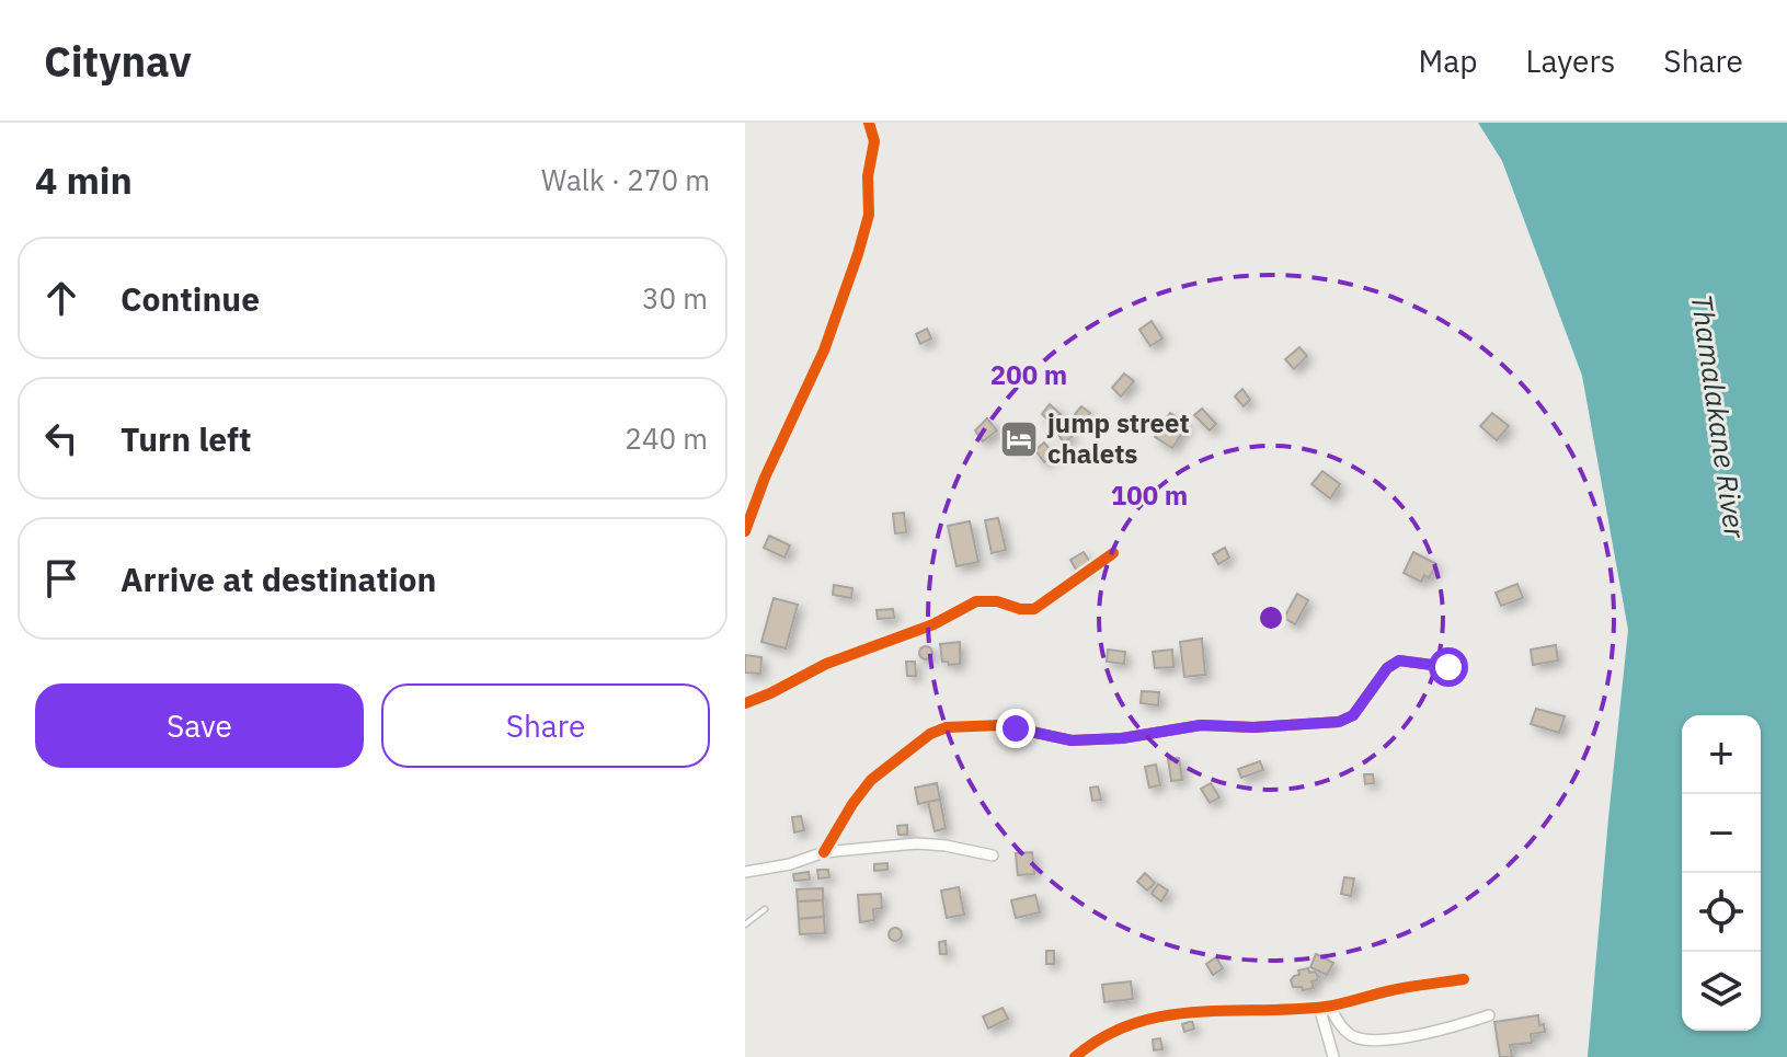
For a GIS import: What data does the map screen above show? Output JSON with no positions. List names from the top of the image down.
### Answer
{
  "water": ["Thamalakane River"],
  "places": {
    "hotel": ["jump street chalets"]
  },
  "page": {
    "header": "Citynav",
    "nav": ["Map", "Layers", "Share"],
    "heading": ["4 min", "Walk · 270 m"],
    "list": [
      ["Continue", "30 m"],
      ["Turn left", "240 m"],
      "Arrive at destination"
    ],
    "buttons": ["Save", "Share"],
    "map_buttons": ["+", "−"]
  },
  "rings": ["200 m", "100 m"]
}
